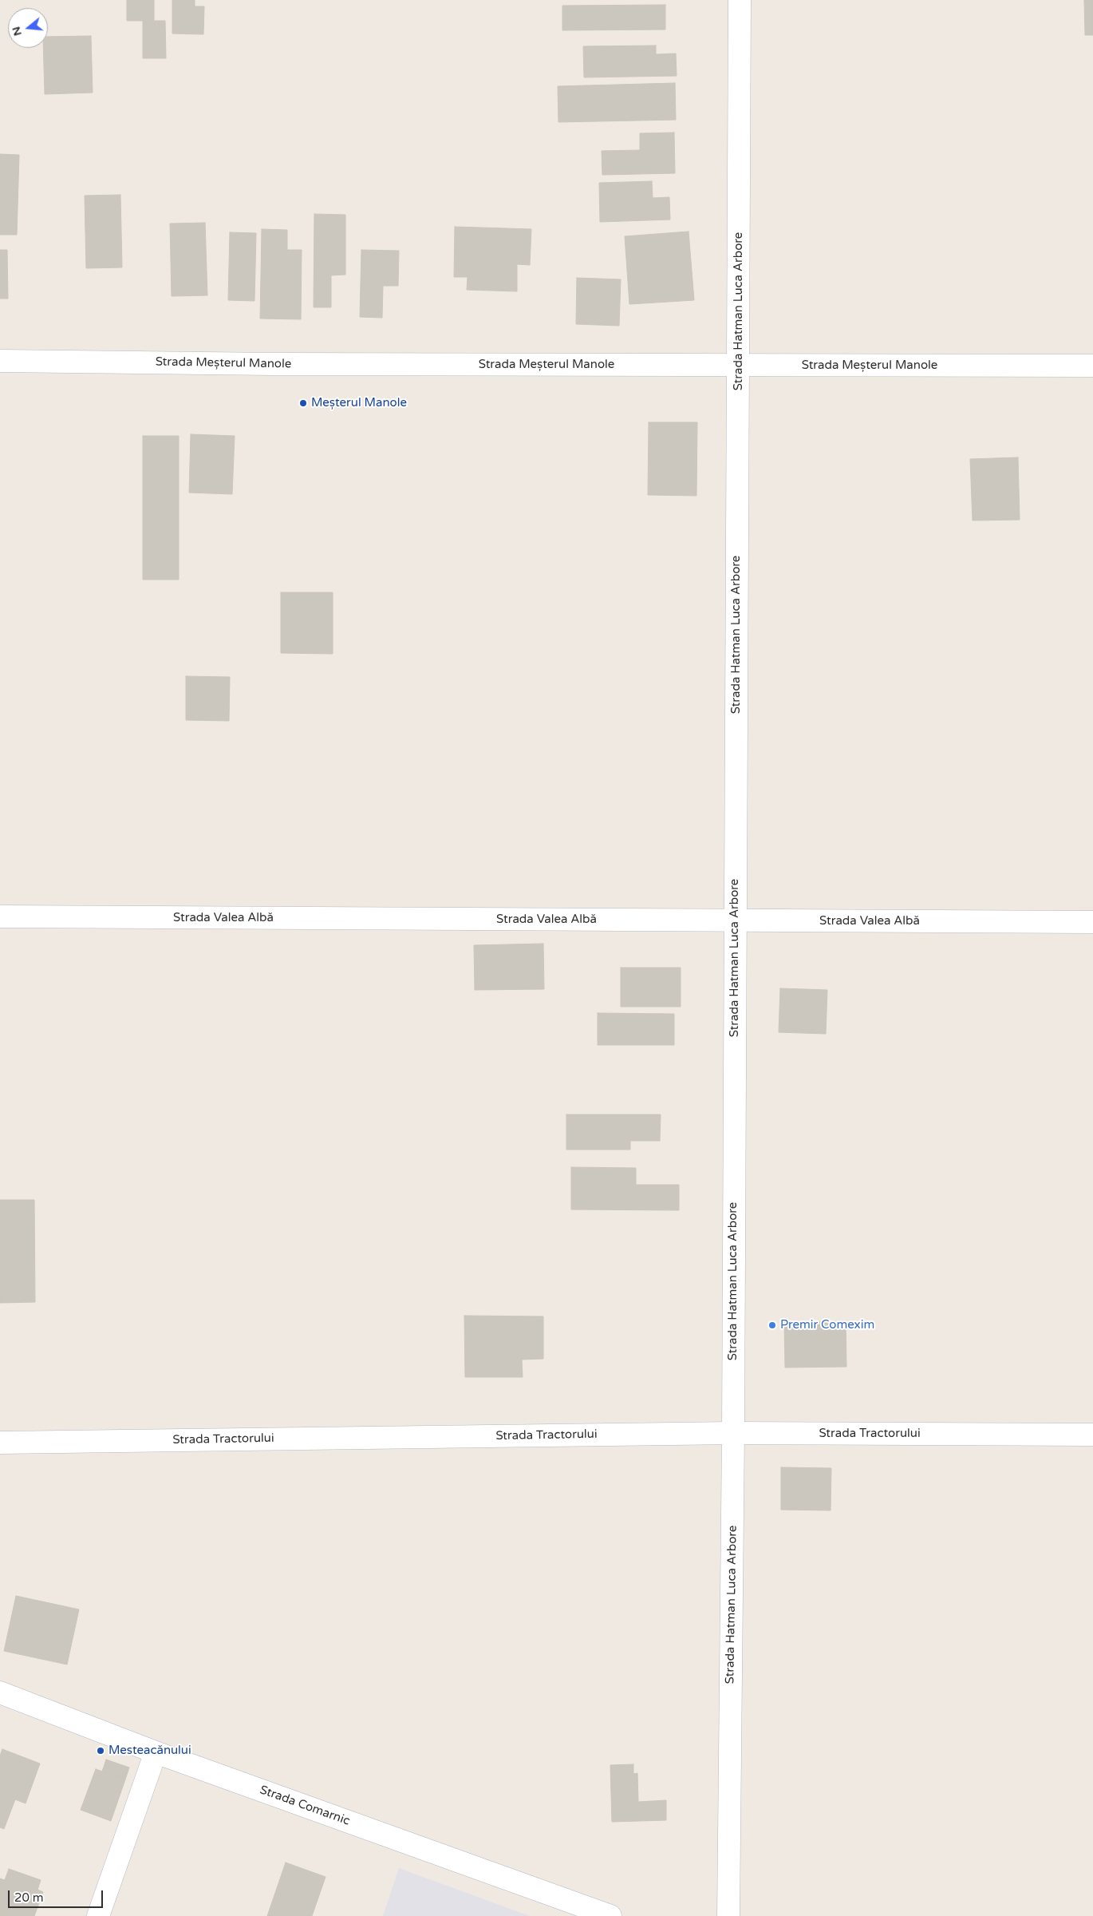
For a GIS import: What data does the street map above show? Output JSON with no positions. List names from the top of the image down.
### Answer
{
  "streets": {
    "street": [
      "Strada Hatman Luca Arbore",
      "Strada Meșterul Manole",
      "Strada Valea Albă",
      "Strada Tractorului",
      "Strada Comarnic"
    ]
  },
  "crossings": [
    ["Strada Hatman Luca Arbore", "Strada Meșterul Manole"],
    ["Strada Hatman Luca Arbore", "Strada Valea Albă"],
    ["Strada Hatman Luca Arbore", "Strada Tractorului"]
  ],
  "places": ["Meșterul Manole", "Premir Comexim", "Mesteacănului"],
  "scale_bar": "20 m",
  "north": "left"
}
